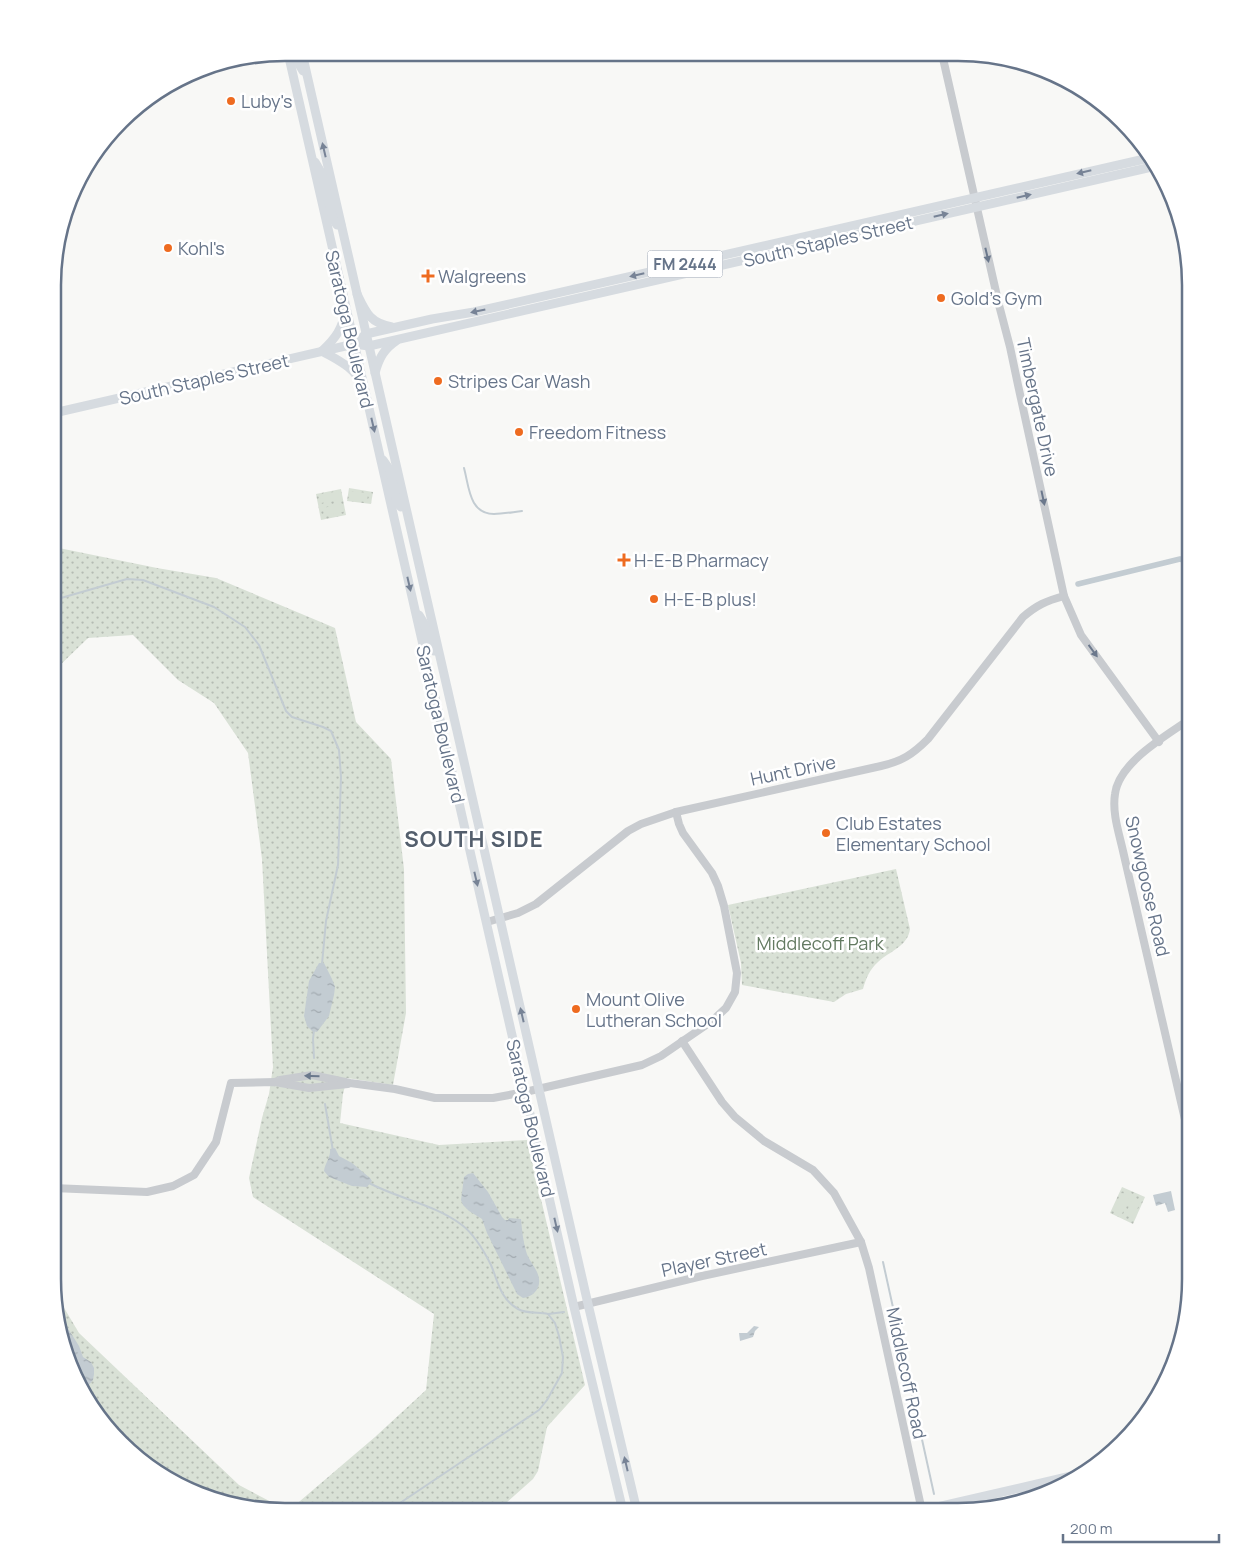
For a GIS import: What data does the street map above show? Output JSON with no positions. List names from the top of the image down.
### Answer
{
  "streets": {
    "main road": ["South Staples Street", "FM 2444", "Saratoga Boulevard"],
    "street": [
      "Timbergate Drive",
      "Hunt Drive",
      "Snowgoose Road",
      "Player Street",
      "Middlecoff Road"
    ]
  },
  "crossings": [
    ["South Staples Street", "Saratoga Boulevard"],
    ["South Staples Street", "Timbergate Drive"],
    ["Saratoga Boulevard", "Hunt Drive"],
    ["Saratoga Boulevard", "Player Street"],
    ["Timbergate Drive", "Hunt Drive"],
    ["Timbergate Drive", "Snowgoose Road"],
    ["Player Street", "Middlecoff Road"]
  ],
  "one_way": ["Timbergate Drive"],
  "districts": ["SOUTH SIDE"],
  "parks": ["Middlecoff Park"],
  "places": {
    "other": [
      "Luby's",
      "Kohl's",
      "Gold's Gym",
      "Stripes Car Wash",
      "Freedom Fitness",
      "H-E-B plus!",
      "Club Estates Elementary School",
      "Mount Olive Lutheran School"
    ],
    "health": ["Walgreens", "H-E-B Pharmacy"]
  },
  "scale_bar": "200 m"
}
